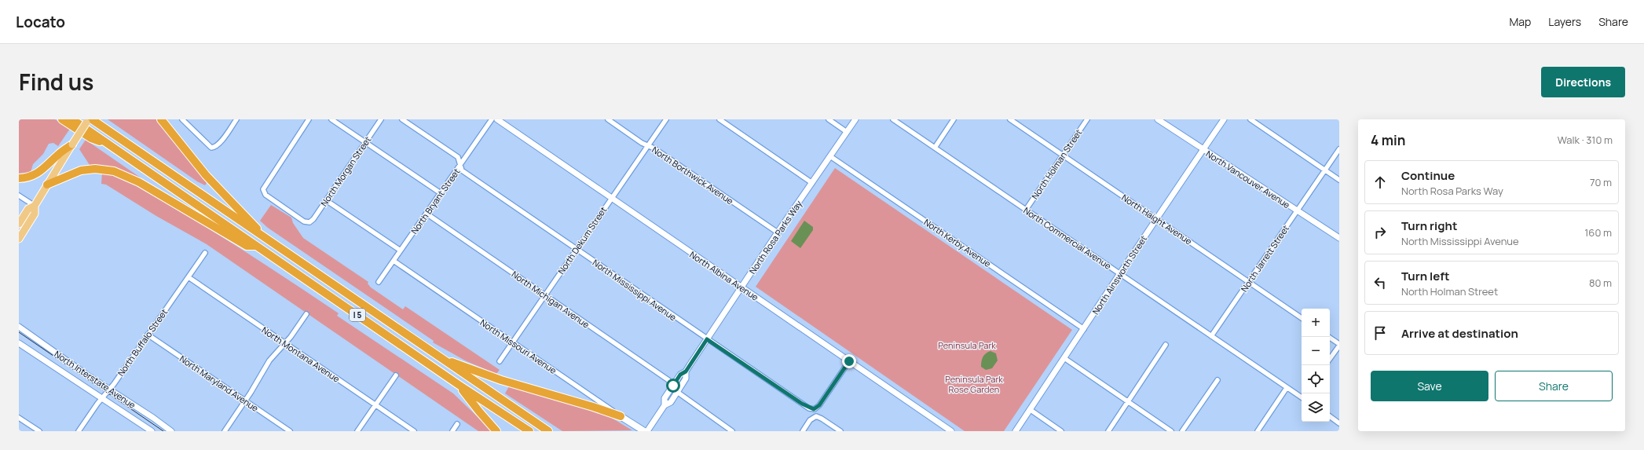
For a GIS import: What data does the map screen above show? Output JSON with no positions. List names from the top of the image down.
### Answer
{
  "streets": {
    "highway": ["I 5"],
    "main road": ["North Missouri Avenue"],
    "street": [
      "North Holman Street",
      "North Morgan Street",
      "North Borthwick Avenue",
      "North Vancouver Avenue",
      "North Bryant Street",
      "North Haight Avenue",
      "North Rosa Parks Way",
      "North Commercial Avenue",
      "North Dekum Street",
      "North Kerby Avenue",
      "North Jarrett Street",
      "North Ainsworth Street",
      "North Albina Avenue",
      "North Mississippi Avenue",
      "North Michigan Avenue",
      "North Buffalo Street",
      "North Montana Avenue",
      "North Interstate Avenue",
      "North Maryland Avenue"
    ]
  },
  "crossings": [
    ["North Holman Street", "North Haight Avenue"],
    ["North Holman Street", "North Commercial Avenue"],
    ["North Borthwick Avenue", "North Rosa Parks Way"],
    ["North Borthwick Avenue", "North Dekum Street"],
    ["North Vancouver Avenue", "North Jarrett Street"],
    ["North Vancouver Avenue", "North Ainsworth Street"],
    ["North Bryant Street", "North Mississippi Avenue"],
    ["North Bryant Street", "North Michigan Avenue"],
    ["North Bryant Street", "North Missouri Avenue"],
    ["North Haight Avenue", "North Jarrett Street"],
    ["North Haight Avenue", "North Ainsworth Street"],
    ["North Rosa Parks Way", "North Kerby Avenue"],
    ["North Rosa Parks Way", "North Albina Avenue"],
    ["North Rosa Parks Way", "North Mississippi Avenue"],
    ["North Rosa Parks Way", "North Michigan Avenue"],
    ["North Commercial Avenue", "North Jarrett Street"],
    ["North Commercial Avenue", "North Ainsworth Street"],
    ["North Dekum Street", "North Albina Avenue"],
    ["North Dekum Street", "North Mississippi Avenue"],
    ["North Dekum Street", "North Michigan Avenue"],
    ["North Dekum Street", "North Missouri Avenue"],
    ["North Kerby Avenue", "North Ainsworth Street"],
    ["North Albina Avenue", "North Mississippi Avenue"],
    ["North Buffalo Street", "North Montana Avenue"],
    ["North Buffalo Street", "North Interstate Avenue"],
    ["North Buffalo Street", "North Maryland Avenue"]
  ],
  "parks": ["Peninsula Park", "Peninsula Park Rose Garden"],
  "page": {
    "header": "Locato",
    "nav": ["Map", "Layers", "Share"],
    "title": "Find us",
    "buttons": [
      "Directions",
      ["Save", "Share"]
    ],
    "heading": ["4 min", "Walk · 310 m"],
    "list": [
      ["Continue", "North Rosa Parks Way", "70 m"],
      ["Turn right", "North Mississippi Avenue", "160 m"],
      ["Turn left", "North Holman Street", "80 m"],
      "Arrive at destination"
    ],
    "map_buttons": ["+", "−"]
  }
}
